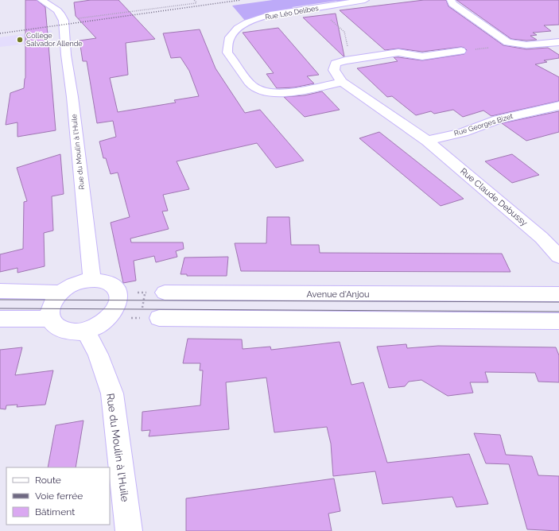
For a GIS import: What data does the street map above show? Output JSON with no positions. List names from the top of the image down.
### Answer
{
  "streets": {
    "street": [
      "Rue Léo Delibes",
      "Rue Georges Bizet",
      "Rue du Moulin à l'Huile",
      "Rue Claude Debussy",
      "Avenue d'Anjou"
    ]
  },
  "crossings": [
    ["Rue Georges Bizet", "Rue Claude Debussy"]
  ],
  "places": ["Collège Salvador Allende"],
  "legend": ["Route", "Voie ferrée", "Bâtiment"]
}
